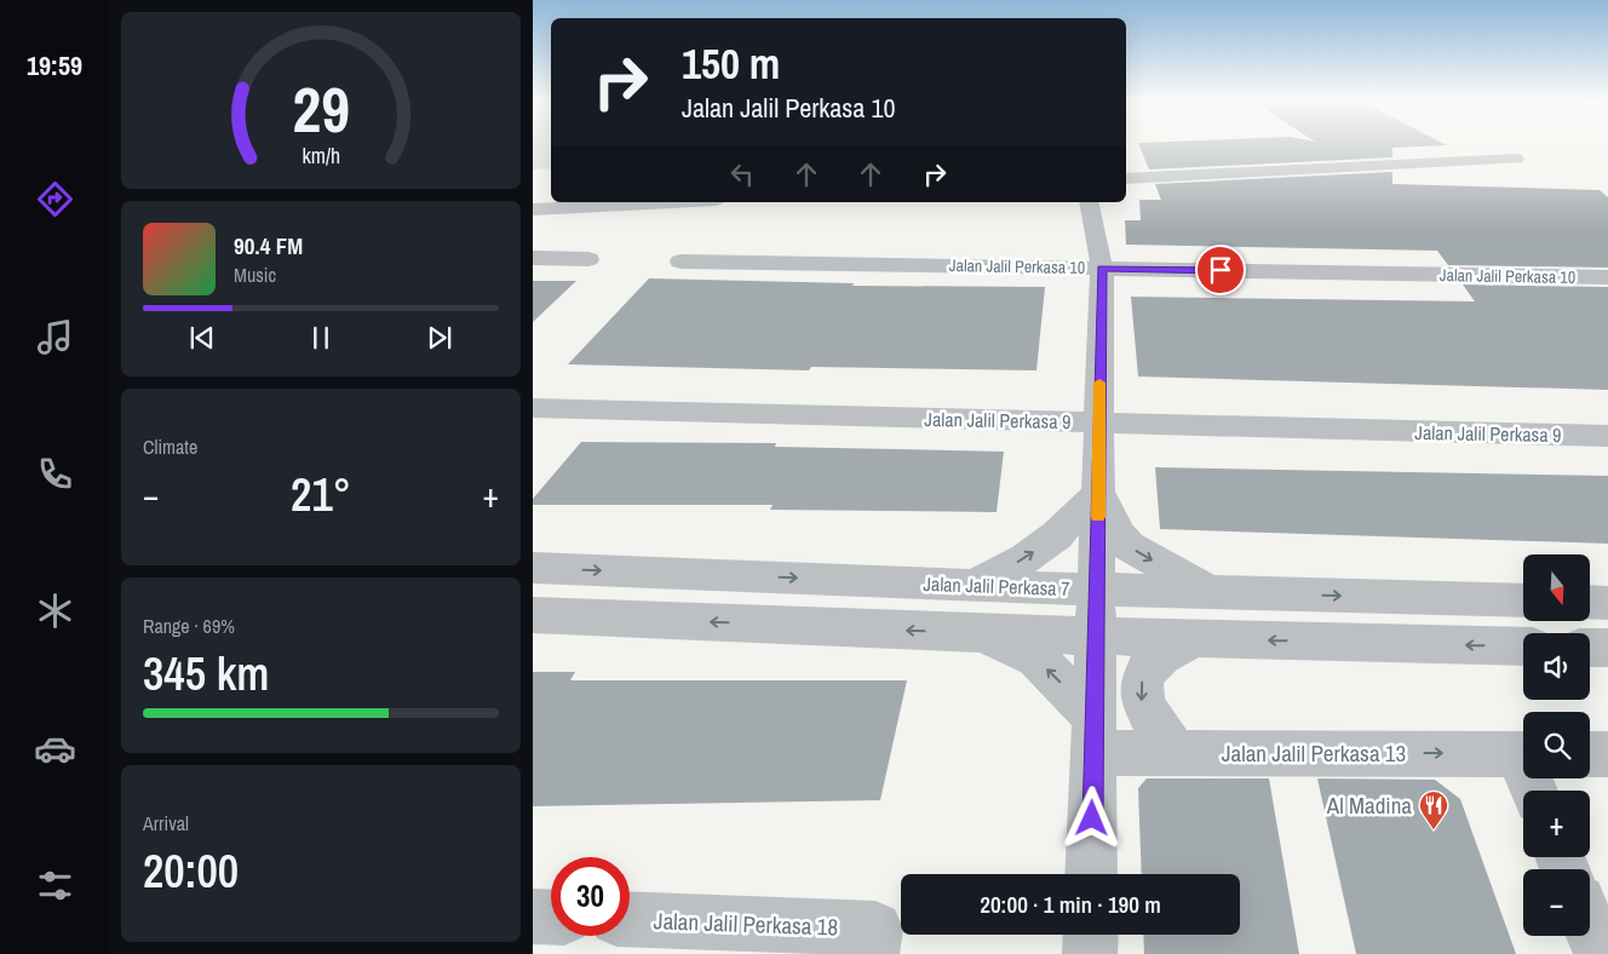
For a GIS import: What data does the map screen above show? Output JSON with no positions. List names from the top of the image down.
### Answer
{
  "streets": {
    "street": [
      "Jalan Jalil Perkasa 10",
      "Jalan Jalil Perkasa 9",
      "Jalan Jalil Perkasa 7",
      "Jalan Jalil Perkasa 13",
      "Jalan Jalil Perkasa 18"
    ]
  },
  "places": {
    "restaurant": ["Al Madina"]
  },
  "north": "bottom",
  "page": {
    "tabs": "19:59",
    "turn": ["150 m", "Jalan Jalil Perkasa 10"],
    "song": ["90.4 FM", "Music"],
    "tile": [
      "Climate",
      ["Range · 69%", "345 km"],
      ["Arrival", "20:00"]
    ],
    "heat": ["−", "21°", "+"],
    "map_buttons": ["+", "−"],
    "limit": "30",
    "trip": "20:00 · 1 min · 190 m",
    "gauge": ["29", "km/h"]
  }
}
